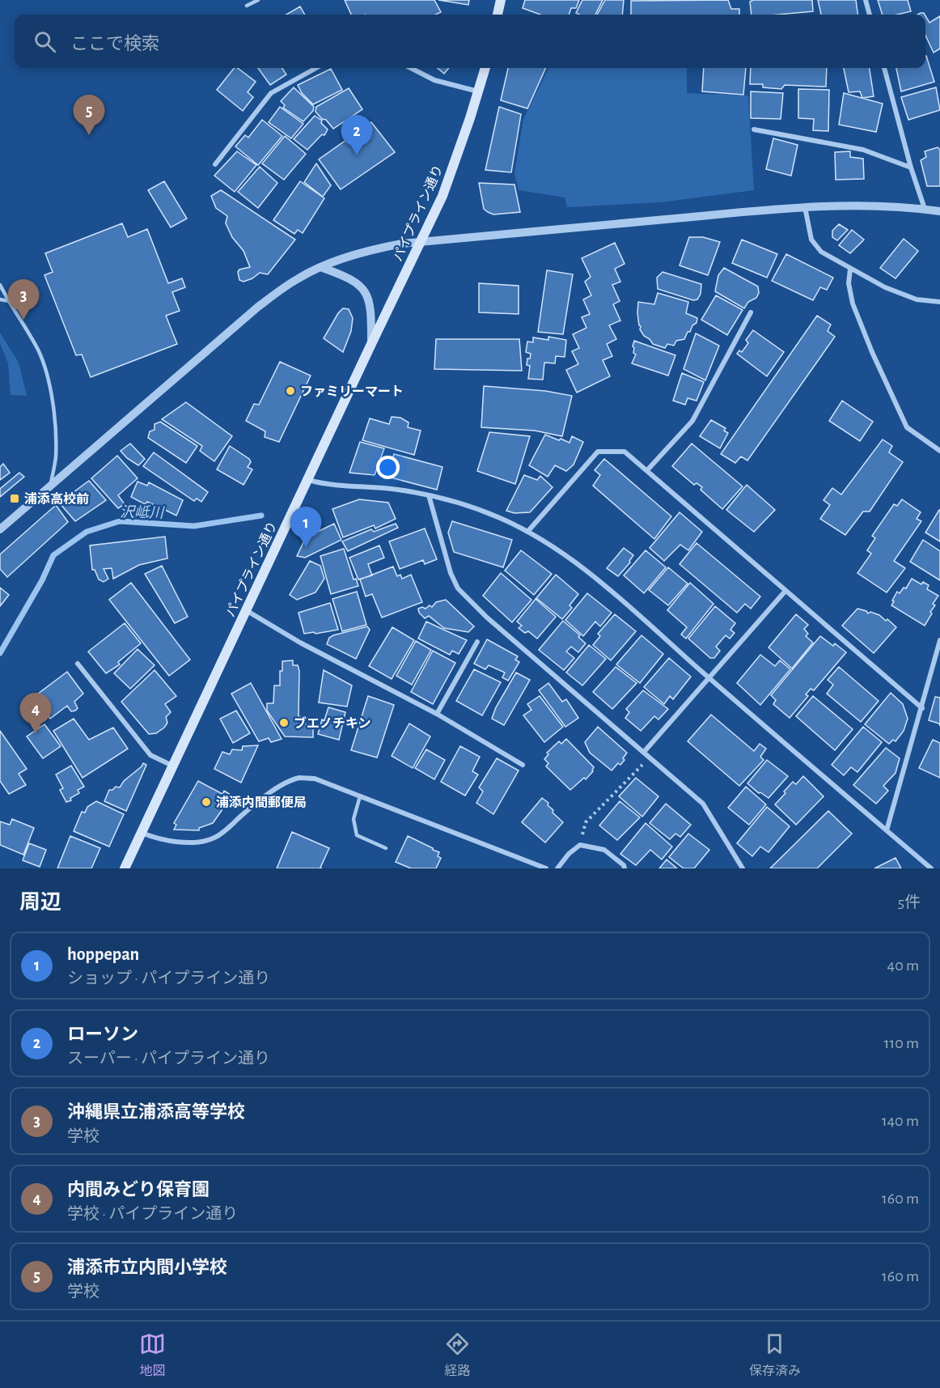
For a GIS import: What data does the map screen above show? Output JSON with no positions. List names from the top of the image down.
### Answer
{
  "streets": {
    "main road": ["パイプライン通り"]
  },
  "water": ["沢岻川"],
  "places": {
    "other": ["ファミリーマート", "ブエノチキン", "浦添内間郵便局"],
    "transit": ["浦添高校前"]
  },
  "page": {
    "search": "ここで検索",
    "pins": [
      "5",
      "2",
      "3",
      "1",
      "4"
    ],
    "heading": ["周辺", "5件"],
    "list": [
      {
        "mark": "1",
        "name": "hoppepan",
        "note": "ショップ · パイプライン通り",
        "value": "40 m"
      },
      {
        "mark": "2",
        "name": "ローソン",
        "note": "スーパー · パイプライン通り",
        "value": "110 m"
      },
      {
        "mark": "3",
        "name": "沖縄県立浦添高等学校",
        "note": "学校",
        "value": "140 m"
      },
      {
        "mark": "4",
        "name": "内間みどり保育園",
        "note": "学校 · パイプライン通り",
        "value": "160 m"
      },
      {
        "mark": "5",
        "name": "浦添市立内間小学校",
        "note": "学校",
        "value": "160 m"
      }
    ],
    "nav": ["地図", "経路", "保存済み"]
  }
}
